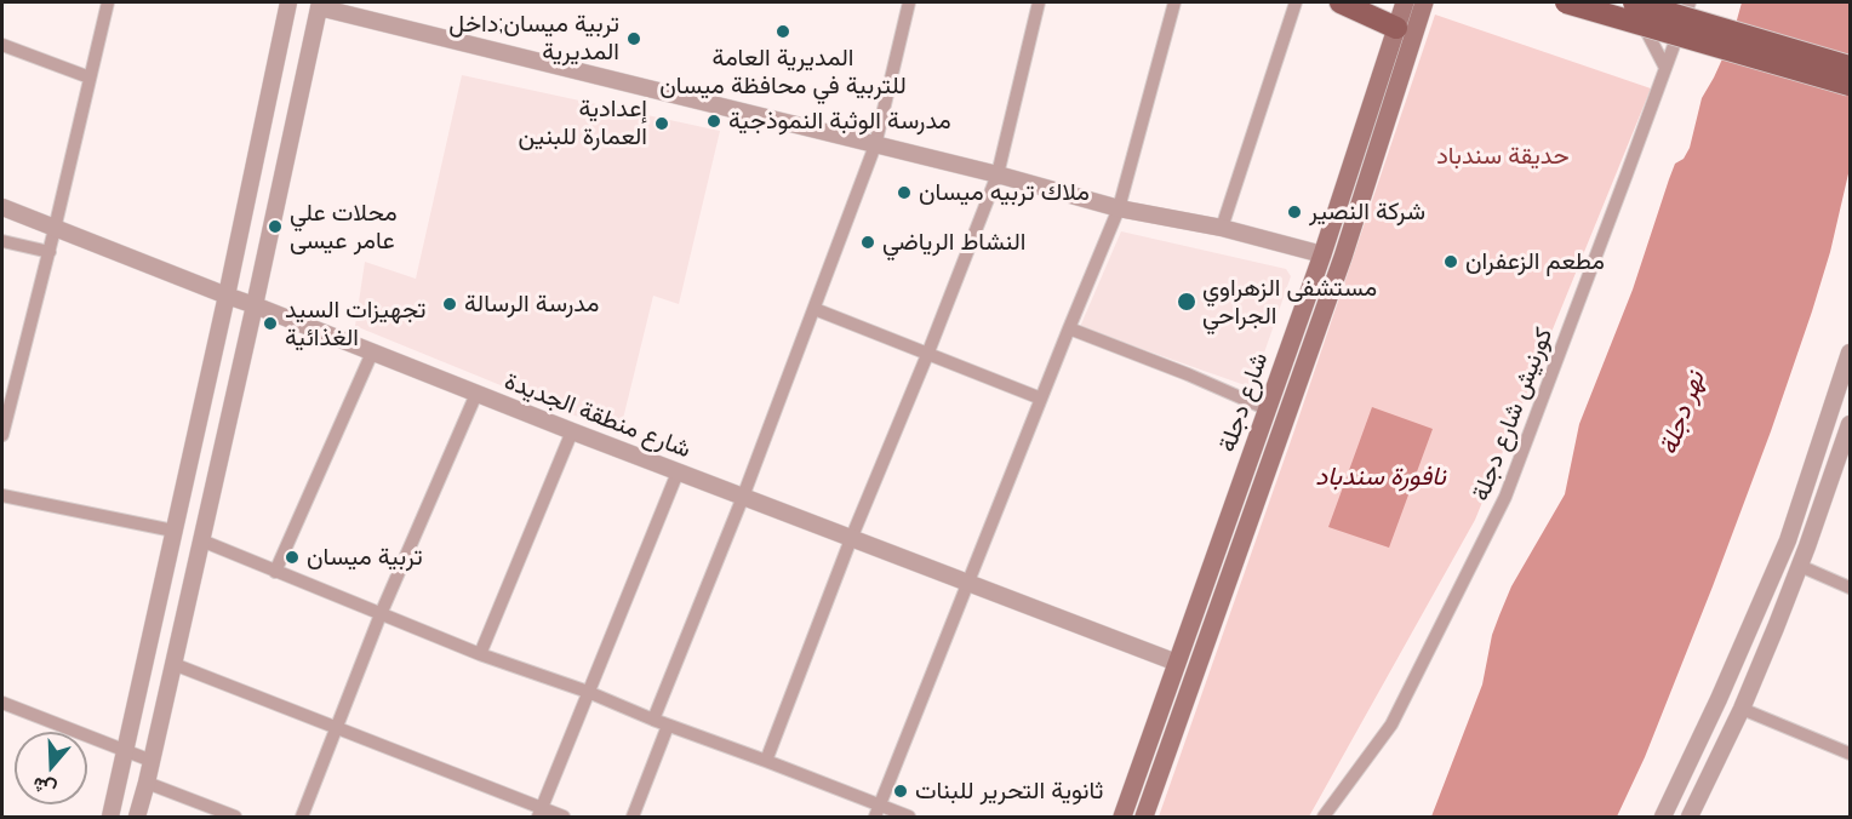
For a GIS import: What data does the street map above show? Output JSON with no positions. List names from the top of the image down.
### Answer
{
  "streets": {
    "main road": ["شارع دجلة"],
    "street": ["كورنيش شارع دجلة", "شارع منطقة الجديدة"]
  },
  "crossings": [
    ["شارع دجلة", "شارع منطقة الجديدة"]
  ],
  "water": ["نهر دجلة", "نافورة سندباد"],
  "parks": ["حديقة سندباد"],
  "places": [
    "المديرية العامة للتربية في محافظة ميسان",
    "تربية ميسان;داخل المديرية",
    "مدرسة الوثبة النموذجية",
    "إعدادية العمارة للبنين",
    "ملاك تربيه ميسان",
    "شركة النصير",
    "محلات علي عامر عيسى",
    "النشاط الرياضي",
    "مطعم الزعفران",
    "مستشفى الزهراوي الجراحي",
    "مدرسة الرسالة",
    "تجهيزات السيد الغذائية",
    "تربية ميسان",
    "ثانوية التحرير للبنات"
  ],
  "north": "bottom"
}
